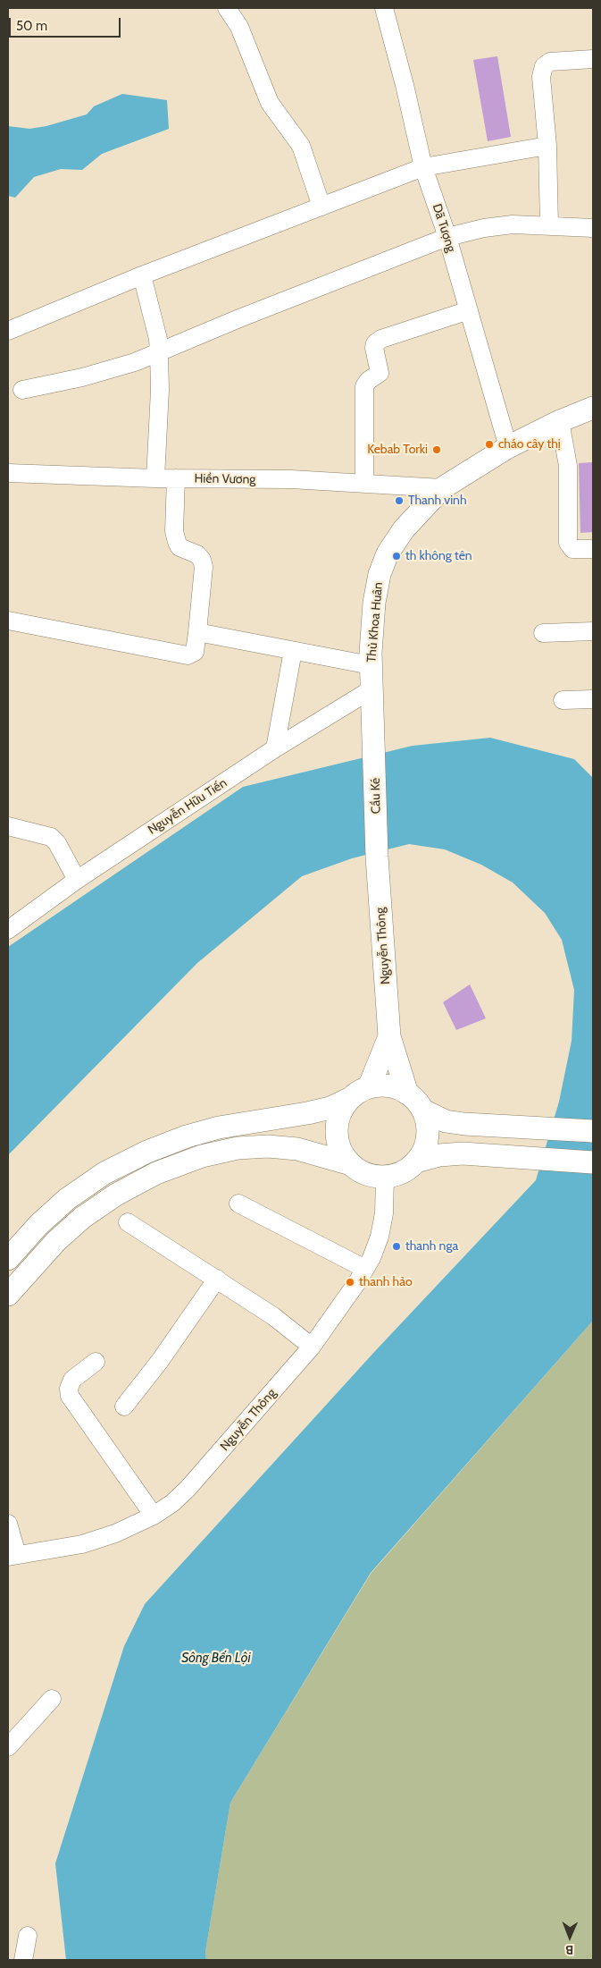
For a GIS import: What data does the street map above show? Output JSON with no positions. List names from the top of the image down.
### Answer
{
  "streets": {
    "main road": ["Thủ Khoa Huân", "Cầu Ké", "Nguyễn Thông"],
    "street": ["Dã Tượng", "Hiền Vương", "Nguyễn Hữu Tiến"]
  },
  "crossings": [
    ["Dã Tượng", "Thủ Khoa Huân"],
    ["Hiền Vương", "Thủ Khoa Huân"],
    ["Thủ Khoa Huân", "Cầu Ké"],
    ["Thủ Khoa Huân", "Nguyễn Hữu Tiến"],
    ["Cầu Ké", "Nguyễn Thông"]
  ],
  "water": ["Sông Bến Lội"],
  "places": [
    "cháo cây thị",
    "Kebab Torki",
    "Thanh vinh",
    "th không tên",
    "thanh nga",
    "thanh hảo"
  ],
  "scale_bar": "50 m",
  "north": "bottom"
}
